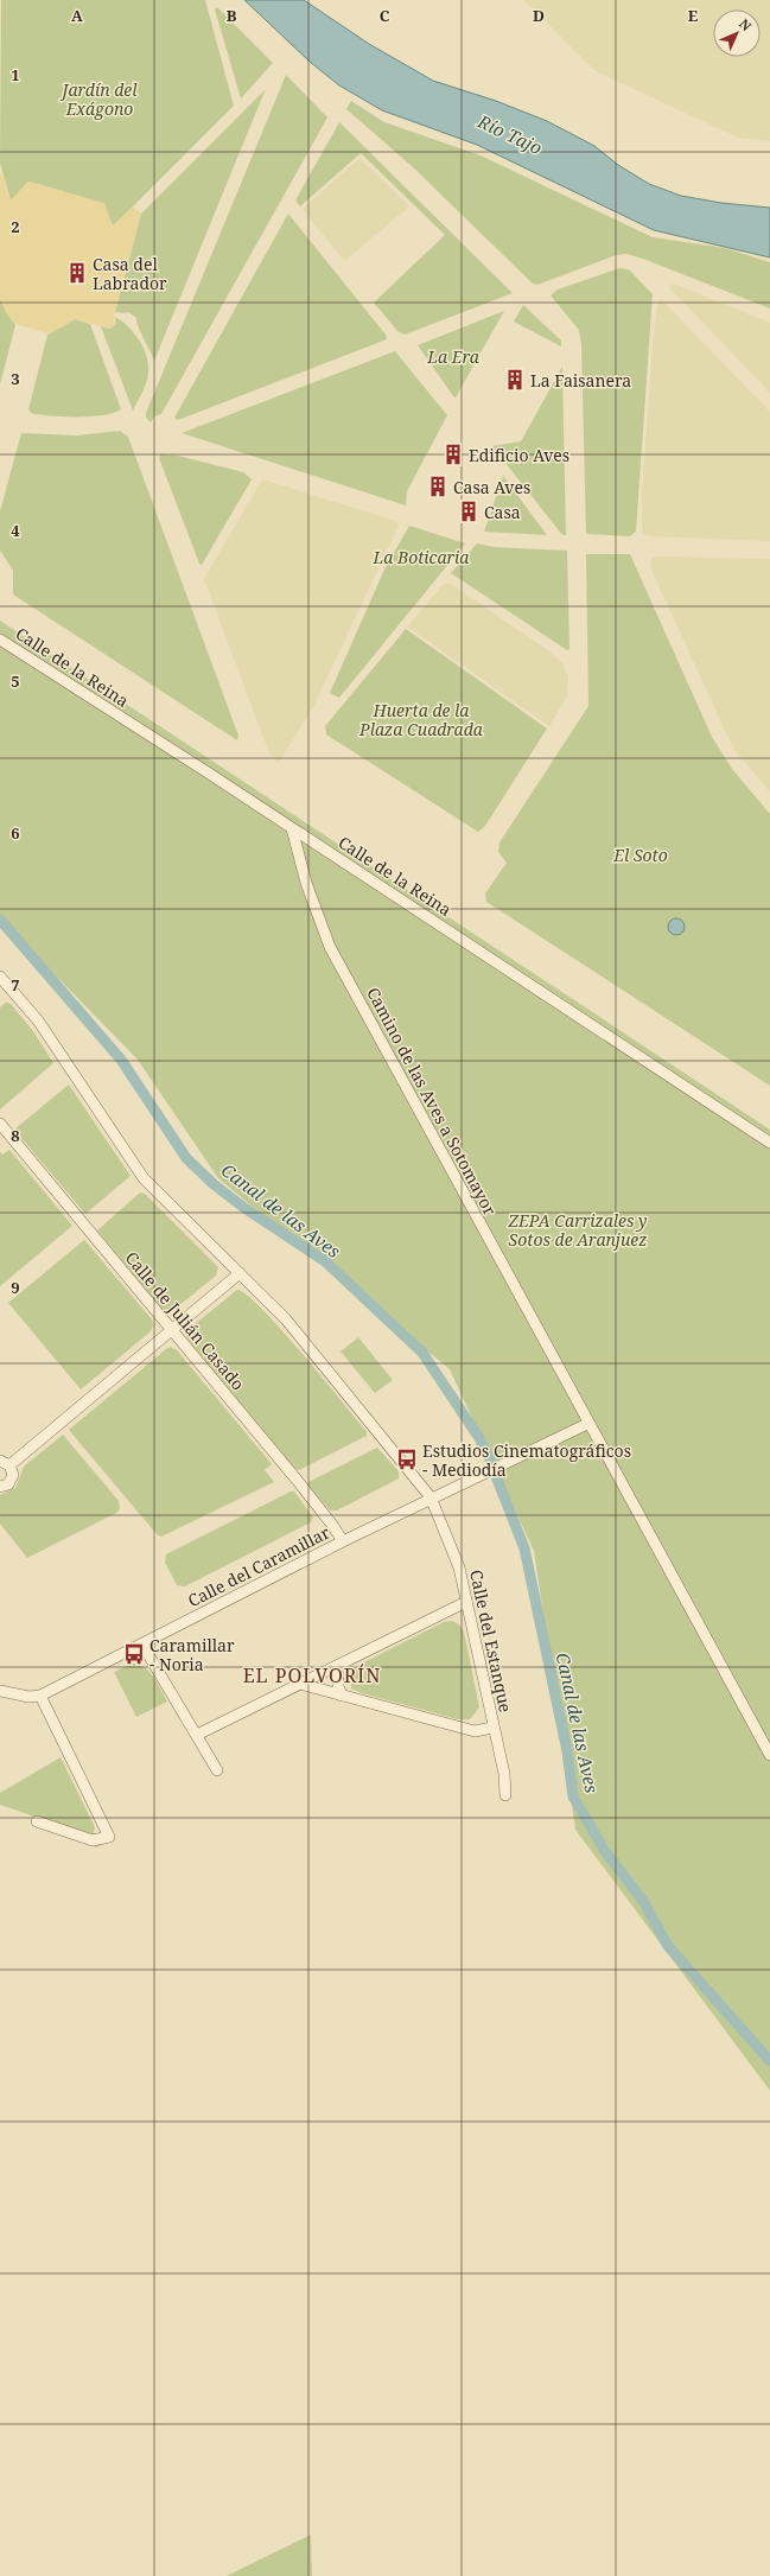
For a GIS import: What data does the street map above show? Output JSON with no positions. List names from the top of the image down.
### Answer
{
  "streets": {
    "street": [
      "Calle de la Reina",
      "Camino de las Aves a Sotomayor",
      "Calle de Julián Casado",
      "Calle del Caramillar",
      "Calle del Estanque"
    ]
  },
  "crossings": [
    ["Calle de la Reina", "Camino de las Aves a Sotomayor"],
    ["Camino de las Aves a Sotomayor", "Calle del Caramillar"],
    ["Calle de Julián Casado", "Calle del Caramillar"],
    ["Calle del Caramillar", "Calle del Estanque"]
  ],
  "districts": ["EL POLVORÍN"],
  "water": ["Río Tajo", "Canal de las Aves"],
  "parks": [
    "Jardín del Exágono",
    "La Era",
    "La Boticaria",
    "Huerta de la Plaza Cuadrada",
    "El Soto",
    "ZEPA Carrizales y Sotos de Aranjuez"
  ],
  "places": {
    "building": [
      "Casa del Labrador",
      "La Faisanera",
      "Edificio Aves",
      "Casa Aves",
      "Casa"
    ],
    "bus stop": ["Estudios Cinematográficos - Mediodía", "Caramillar - Noria"]
  },
  "north": "top right",
  "grid": {
    "columns": [
      "A",
      "B",
      "C",
      "D",
      "E"
    ],
    "rows": [
      "1",
      "2",
      "3",
      "4",
      "5",
      "6",
      "7",
      "8",
      "9"
    ]
  }
}
